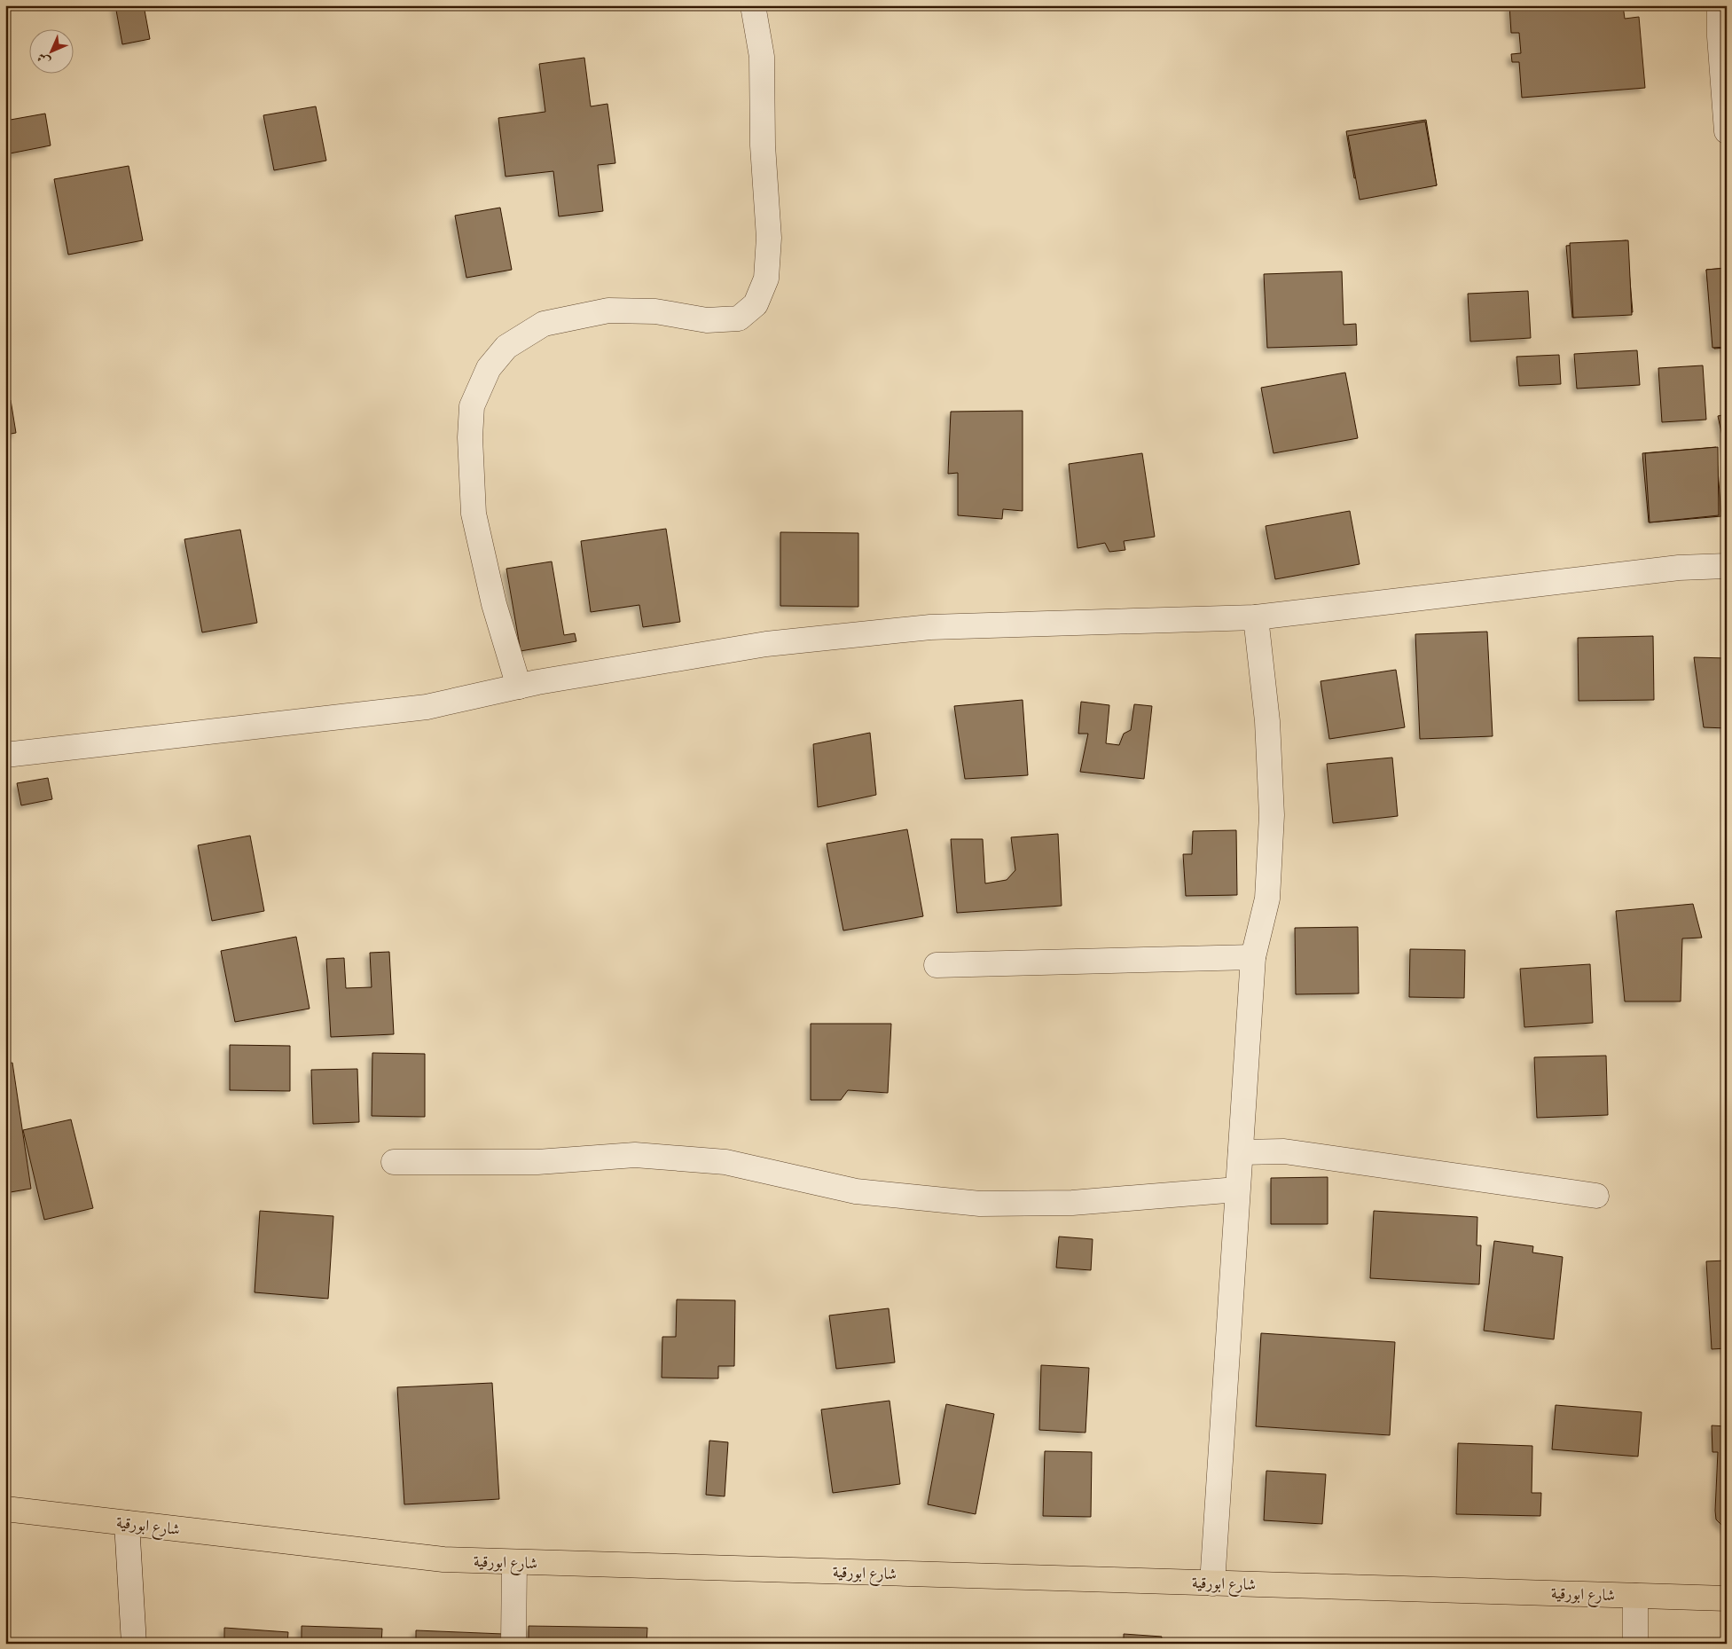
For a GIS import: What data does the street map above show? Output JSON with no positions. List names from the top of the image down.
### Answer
{
  "streets": {
    "main road": ["شارع ابورقية"]
  },
  "north": "bottom left"
}
